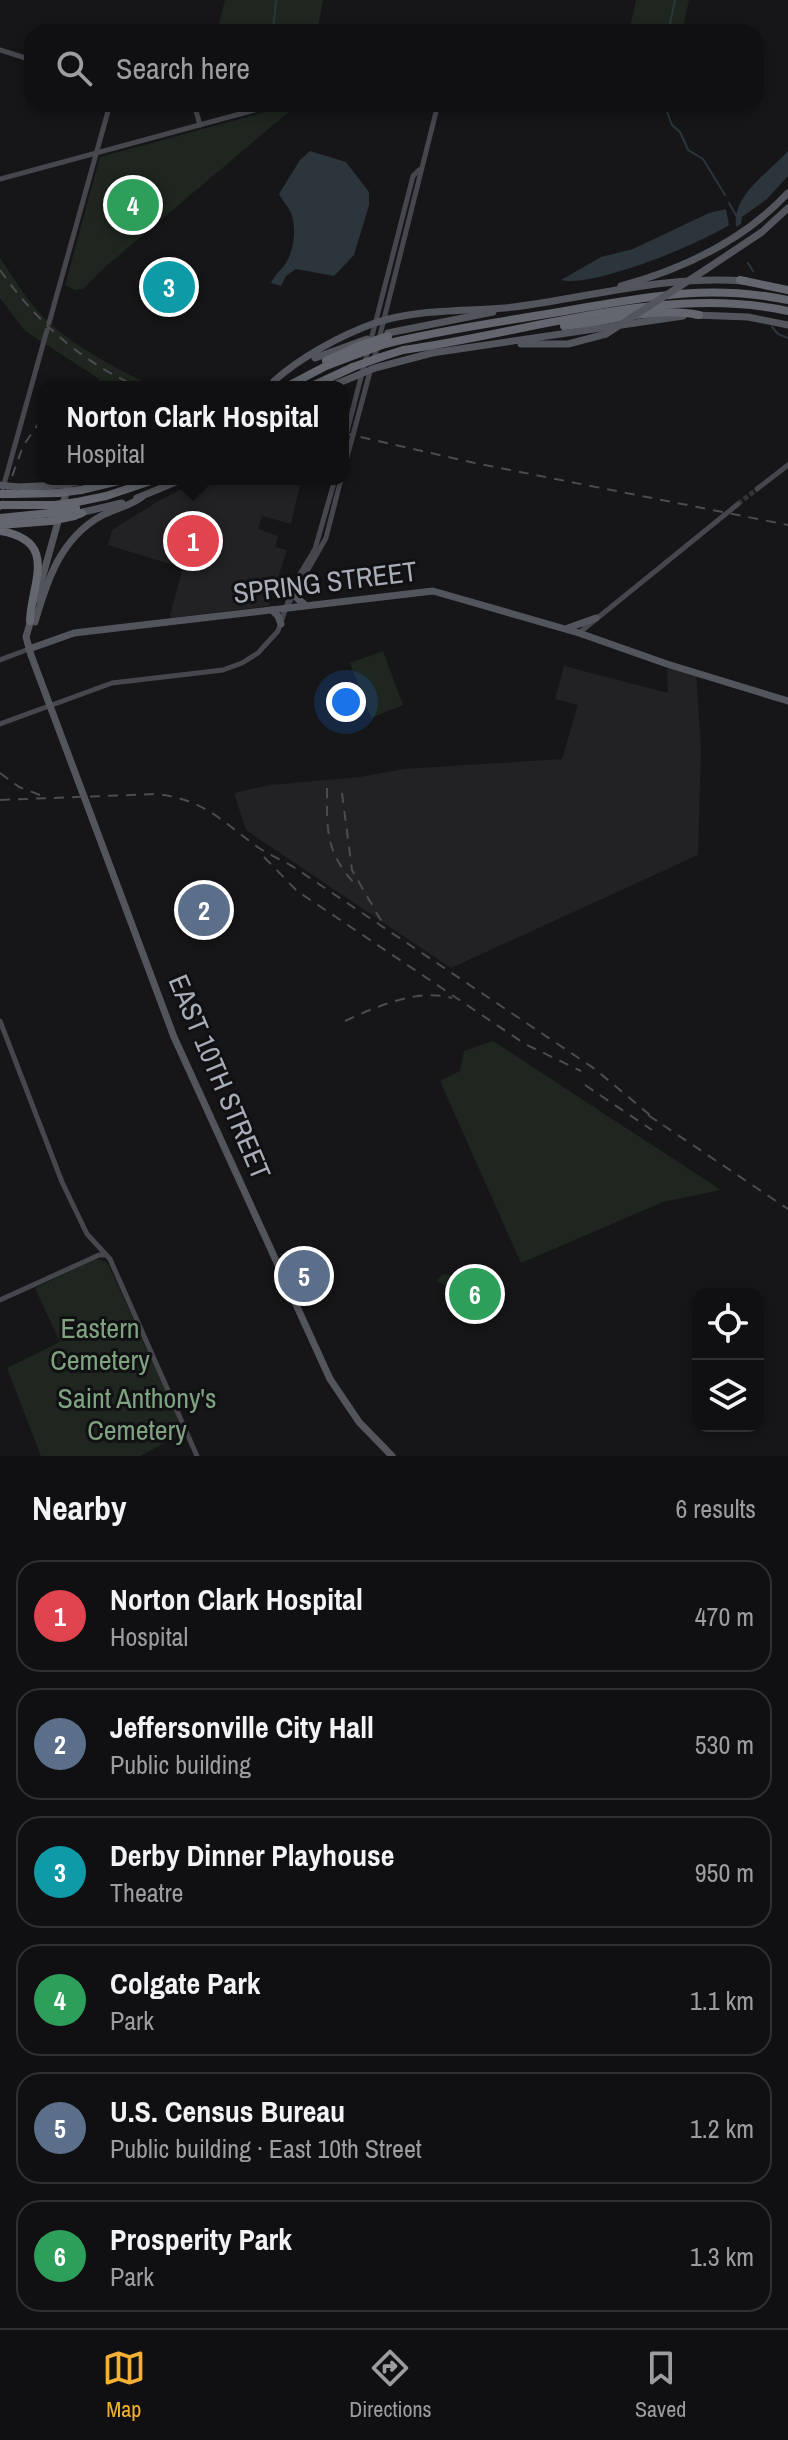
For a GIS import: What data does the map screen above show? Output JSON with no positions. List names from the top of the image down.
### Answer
{
  "streets": {
    "main road": ["SPRING STREET", "EAST 10TH STREET"]
  },
  "crossings": [
    ["SPRING STREET", "EAST 10TH STREET"]
  ],
  "parks": ["Eastern Cemetery", "Saint Anthony's Cemetery"],
  "page": {
    "search": "Search here",
    "pins": [
      "4",
      "3",
      "1",
      "2",
      "5",
      "6"
    ],
    "popup": ["Norton Clark Hospital", "Hospital"],
    "heading": ["Nearby", "6 results"],
    "list": [
      {
        "mark": "1",
        "name": "Norton Clark Hospital",
        "note": "Hospital",
        "value": "470 m"
      },
      {
        "mark": "2",
        "name": "Jeffersonville City Hall",
        "note": "Public building",
        "value": "530 m"
      },
      {
        "mark": "3",
        "name": "Derby Dinner Playhouse",
        "note": "Theatre",
        "value": "950 m"
      },
      {
        "mark": "4",
        "name": "Colgate Park",
        "note": "Park",
        "value": "1.1 km"
      },
      {
        "mark": "5",
        "name": "U.S. Census Bureau",
        "note": "Public building · East 10th Street",
        "value": "1.2 km"
      },
      {
        "mark": "6",
        "name": "Prosperity Park",
        "note": "Park",
        "value": "1.3 km"
      }
    ],
    "nav": ["Map", "Directions", "Saved"]
  }
}
